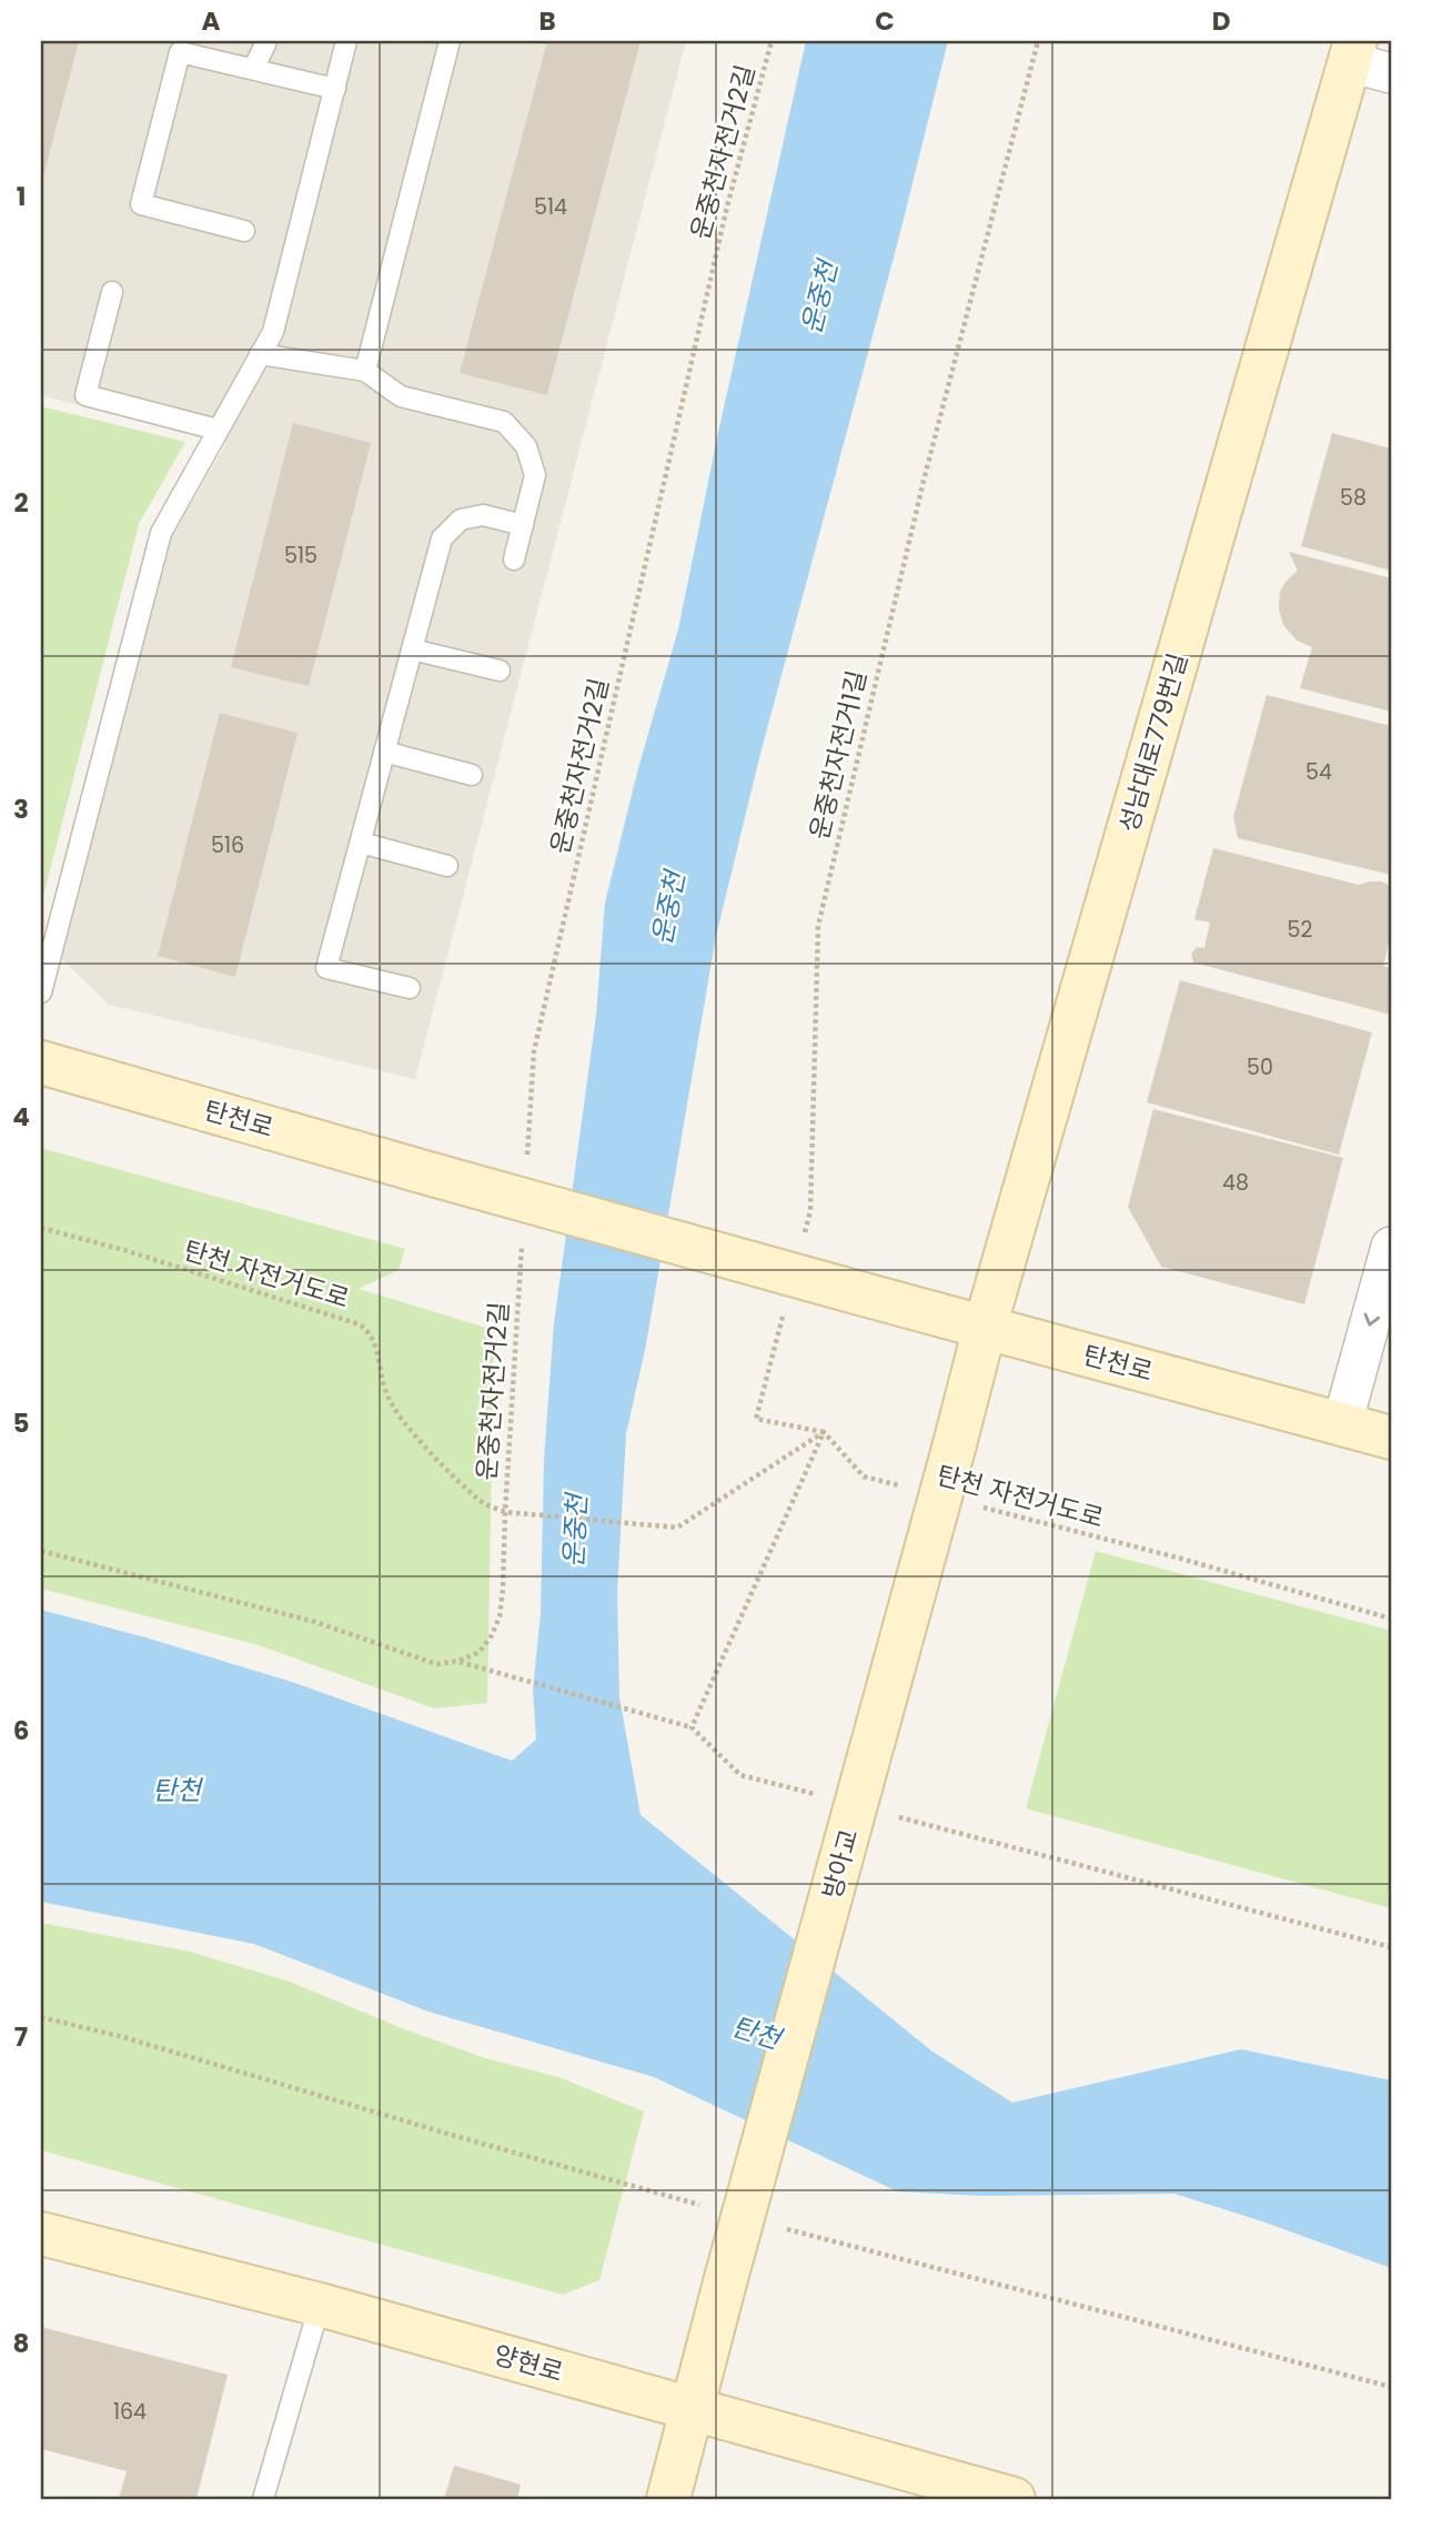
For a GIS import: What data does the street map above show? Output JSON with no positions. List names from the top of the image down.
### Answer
{
  "streets": {
    "street": [
      "성남대로779번길",
      "탄천로",
      "방아교",
      "양현로"
    ],
    "path": ["운중천자전거2길", "운중천자전거1길", "탄천 자전거도로"]
  },
  "crossings": [
    ["운중천자전거2길", "탄천 자전거도로"],
    ["성남대로779번길", "탄천로"],
    ["성남대로779번길", "방아교"],
    ["방아교", "양현로"]
  ],
  "water": ["운중천", "탄천"],
  "house_numbers": [
    "514",
    "58",
    "515",
    "54",
    "516",
    "52",
    "50",
    "48",
    "164"
  ],
  "grid": {
    "columns": [
      "A",
      "B",
      "C",
      "D"
    ],
    "rows": [
      "1",
      "2",
      "3",
      "4",
      "5",
      "6",
      "7",
      "8"
    ]
  }
}
